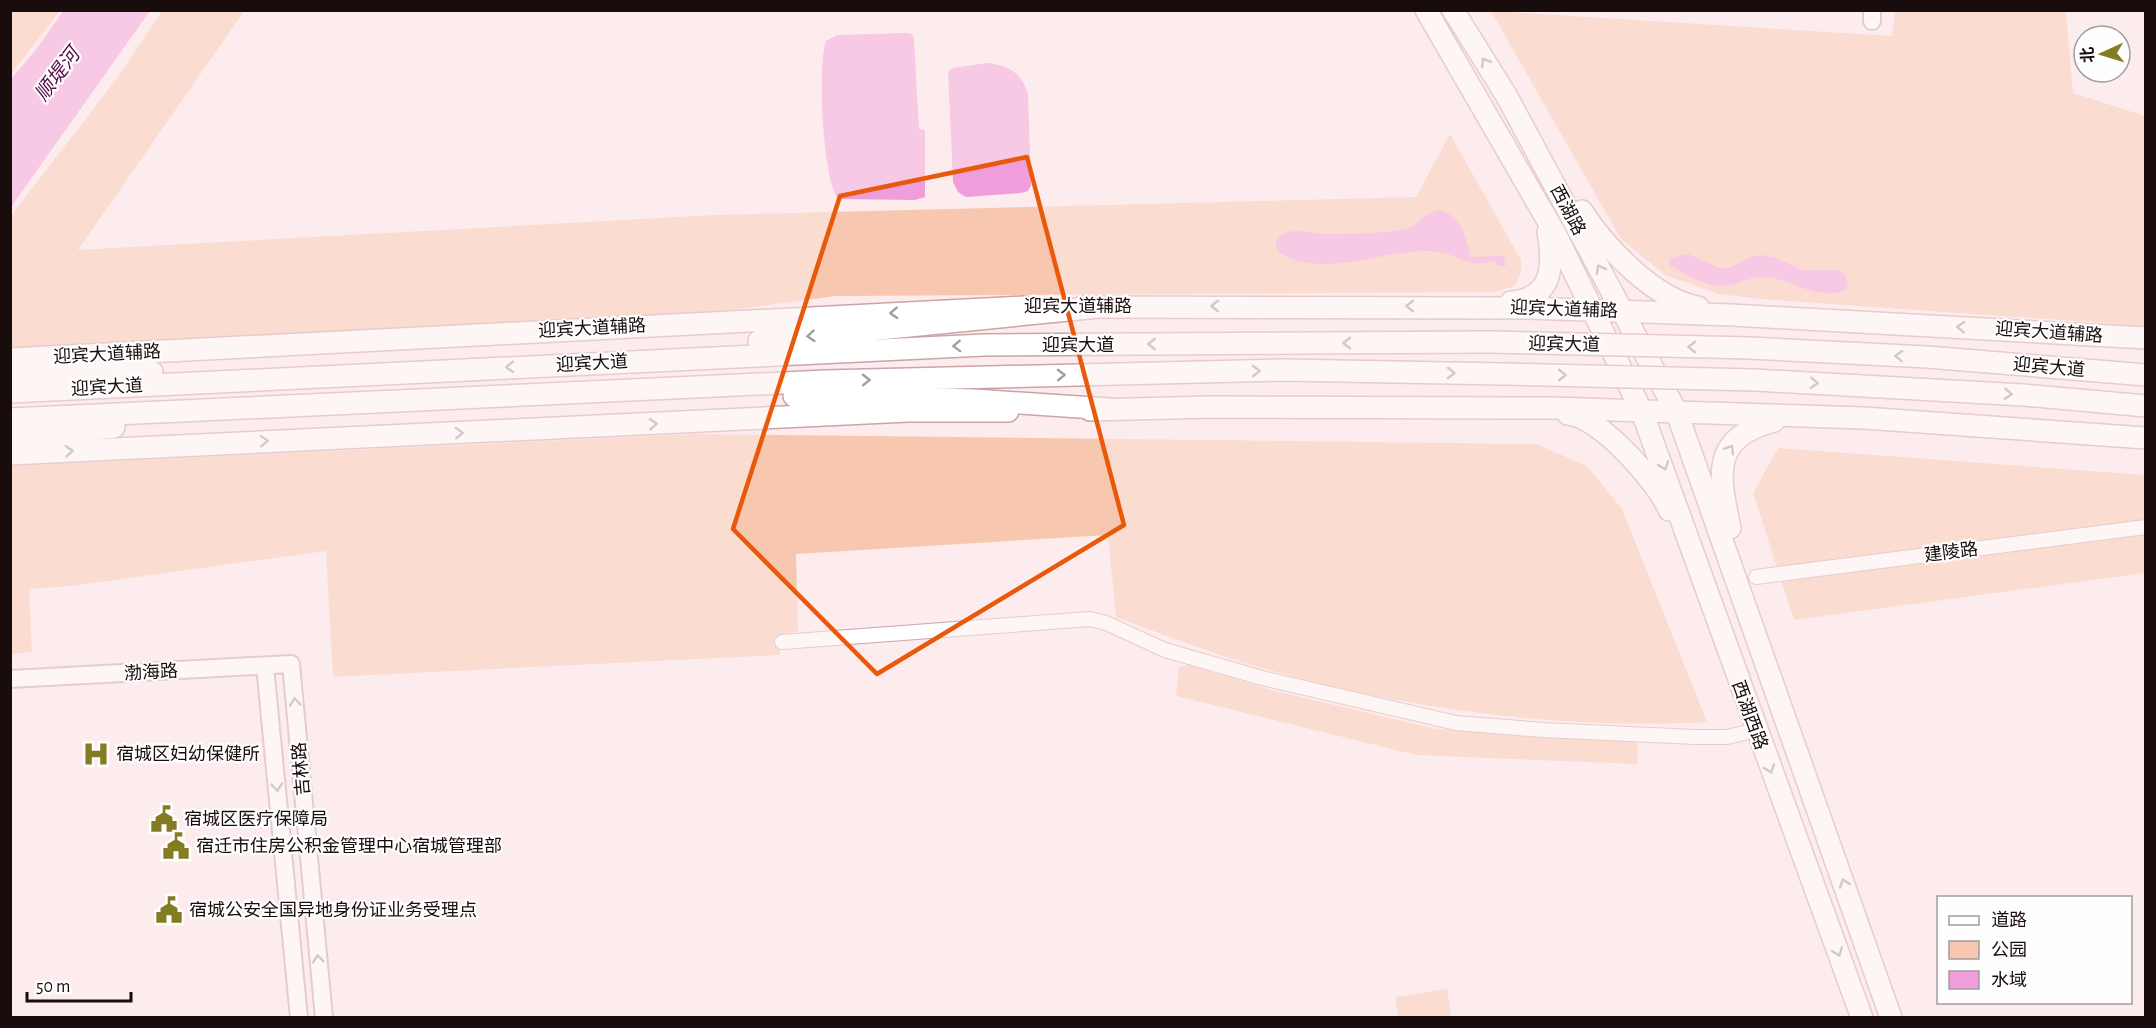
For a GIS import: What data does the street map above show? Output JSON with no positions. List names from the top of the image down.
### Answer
{
  "streets": {
    "main road": [
      "西湖路",
      "迎宾大道辅路",
      "迎宾大道",
      "西湖西路"
    ],
    "street": ["建陵路", "渤海路", "吉林路"]
  },
  "crossings": [
    ["西湖路", "迎宾大道辅路"],
    ["西湖路", "西湖西路"],
    ["渤海路", "吉林路"]
  ],
  "water": ["顺堤河"],
  "places": {
    "hospital": ["宿城区妇幼保健所"],
    "public building": ["宿城区医疗保障局", "宿迁市住房公积金管理中心宿城管理部", "宿城公安全国异地身份证业务受理点"]
  },
  "legend": ["道路", "公园", "水域"],
  "scale_bar": "50 m",
  "north": "left"
}
